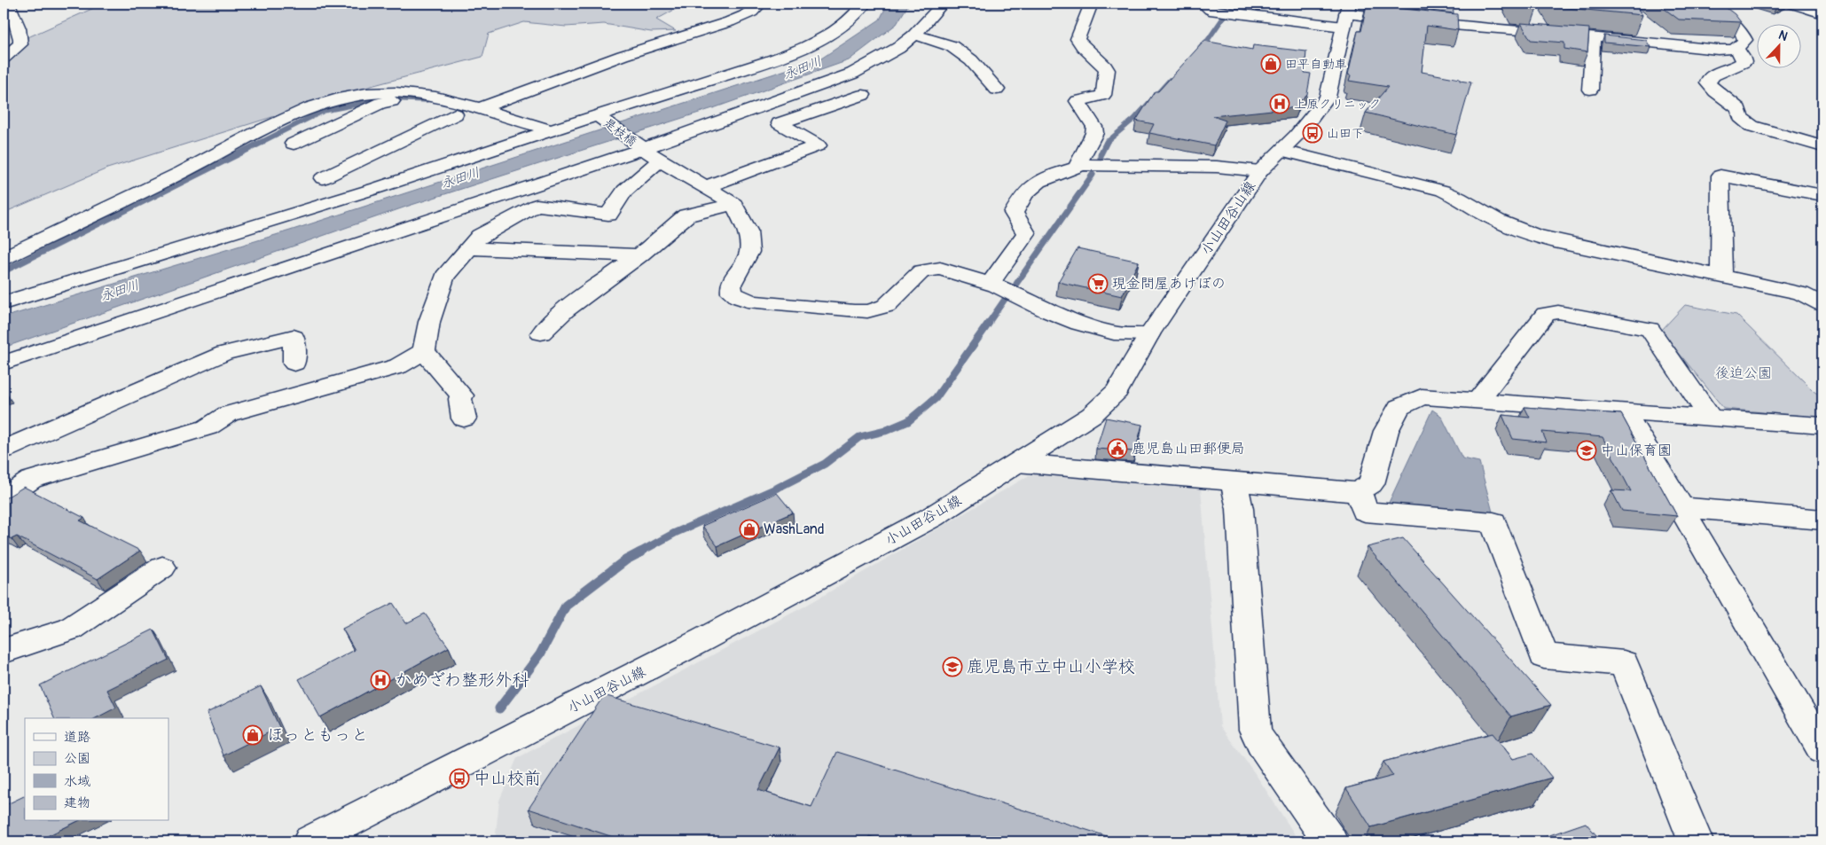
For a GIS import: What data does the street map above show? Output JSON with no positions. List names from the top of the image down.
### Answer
{
  "streets": {
    "street": ["是枝橋", "小山田谷山線"]
  },
  "water": ["永田川"],
  "parks": ["後迫公園"],
  "places": {
    "shop": ["田平自動車", "WashLand", "ほっともっと"],
    "hospital": ["上原クリニック", "かめざわ整形外科"],
    "bus stop": ["山田下", "中山校前"],
    "supermarket": ["現金問屋あけぼの"],
    "public building": ["鹿児島山田郵便局"],
    "school or university": ["中山保育園", "鹿児島市立中山小学校"]
  },
  "legend": [
    "道路",
    "公園",
    "水域",
    "建物"
  ],
  "north": "top"
}
